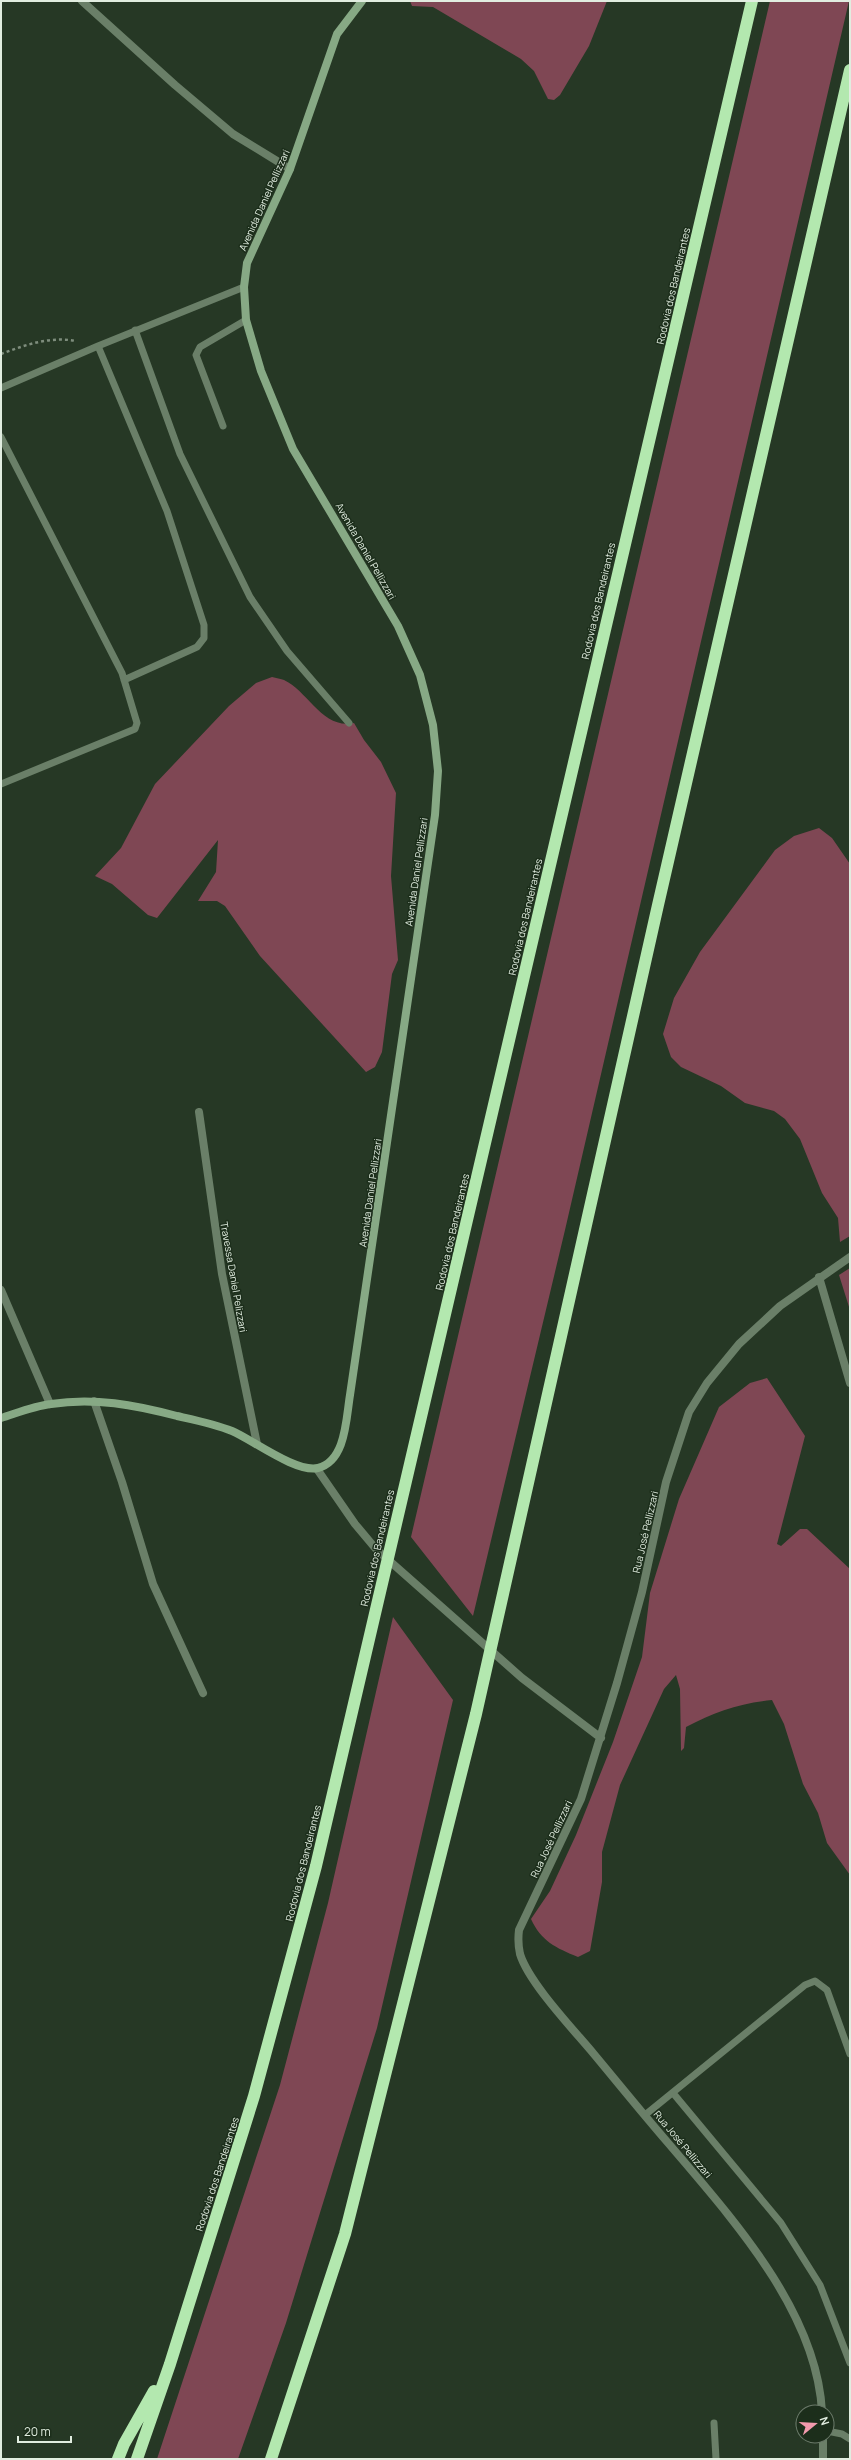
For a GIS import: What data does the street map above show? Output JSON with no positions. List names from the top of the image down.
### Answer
{
  "streets": {
    "highway": ["Rodovia dos Bandeirantes"],
    "street": ["Avenida Daniel Pellizzari", "Travessa Daniel Pelizzari", "Rua José Pellizzari"]
  },
  "scale_bar": "20 m",
  "north": "right"
}
